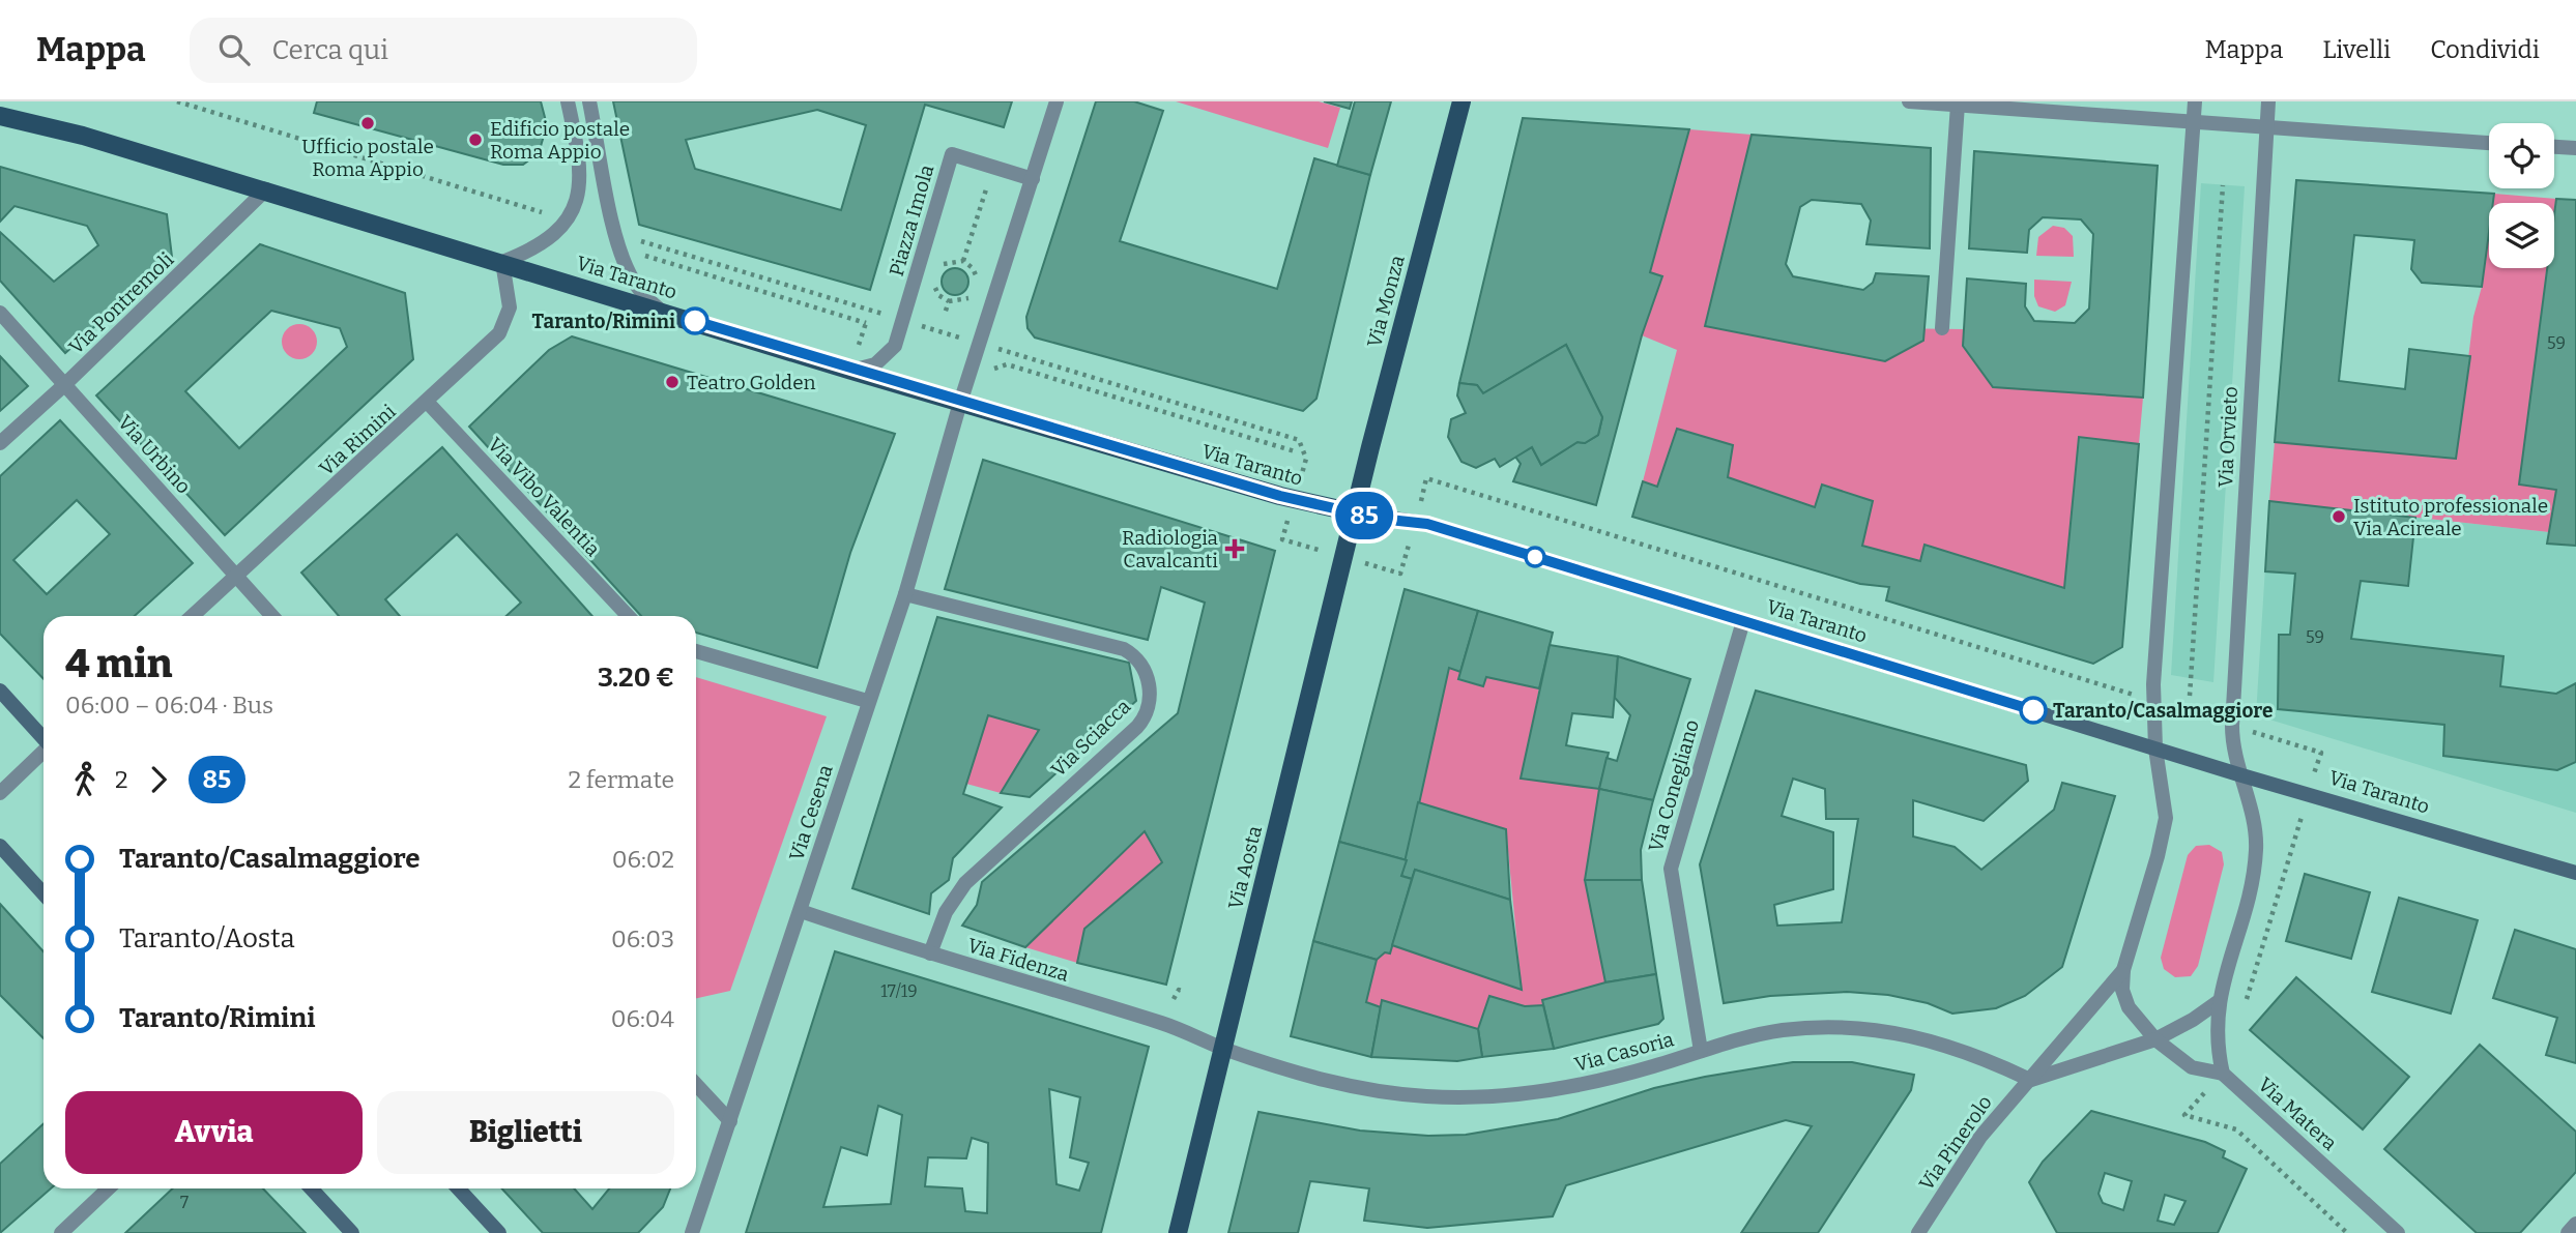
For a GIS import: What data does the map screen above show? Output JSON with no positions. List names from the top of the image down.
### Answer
{
  "streets": {
    "main road": ["Via Taranto", "Via Monza", "Via Aosta"],
    "street": [
      "Piazza Imola",
      "Via Pontremoli",
      "Via Orvieto",
      "Via Rimini",
      "Via Urbino",
      "Via Vibo Valentia",
      "Via Sciacca",
      "Via Conegliano",
      "Via Cesena",
      "Via Fidenza",
      "Via Casoria",
      "Via Matera",
      "Via Pinerolo"
    ]
  },
  "crossings": [
    ["Piazza Imola", "Via Taranto"],
    ["Via Taranto", "Via Monza"],
    ["Via Taranto", "Via Pontremoli"],
    ["Via Taranto", "Via Orvieto"],
    ["Via Taranto", "Via Rimini"],
    ["Via Taranto", "Via Conegliano"],
    ["Via Taranto", "Via Cesena"],
    ["Via Taranto", "Via Aosta"],
    ["Via Monza", "Via Aosta"],
    ["Via Pontremoli", "Via Urbino"],
    ["Via Rimini", "Via Urbino"],
    ["Via Rimini", "Via Vibo Valentia"],
    ["Via Sciacca", "Via Cesena"],
    ["Via Sciacca", "Via Fidenza"],
    ["Via Conegliano", "Via Casoria"],
    ["Via Cesena", "Via Fidenza"],
    ["Via Aosta", "Via Fidenza"],
    ["Via Aosta", "Via Casoria"],
    ["Via Fidenza", "Via Casoria"],
    ["Via Casoria", "Via Pinerolo"]
  ],
  "places": {
    "other": [
      "Ufficio postale Roma Appio",
      "Edificio postale Roma Appio",
      "Taranto/Rimini",
      "Teatro Golden",
      "Istituto professionale Via Acireale",
      "Taranto/Casalmaggiore"
    ],
    "health": ["Radiologia Cavalcanti"]
  },
  "lines": ["bus line 85"],
  "house_numbers": [
    "59",
    "59",
    "17/19",
    "7"
  ],
  "page": {
    "header": "Mappa",
    "search": "Cerca qui",
    "nav": ["Mappa", "Livelli", "Condividi"],
    "on_map": "85",
    "heading": ["4 min", "06:00 – 06:04 · Bus", "3.20 €"],
    "legs": ["2", "85", "2 fermate"],
    "list": [
      {
        "name": "Taranto/Casalmaggiore",
        "value": "06:02"
      },
      {
        "name": "Taranto/Aosta",
        "value": "06:03"
      },
      {
        "name": "Taranto/Rimini",
        "value": "06:04"
      }
    ],
    "buttons": ["Avvia", "Biglietti"]
  }
}
